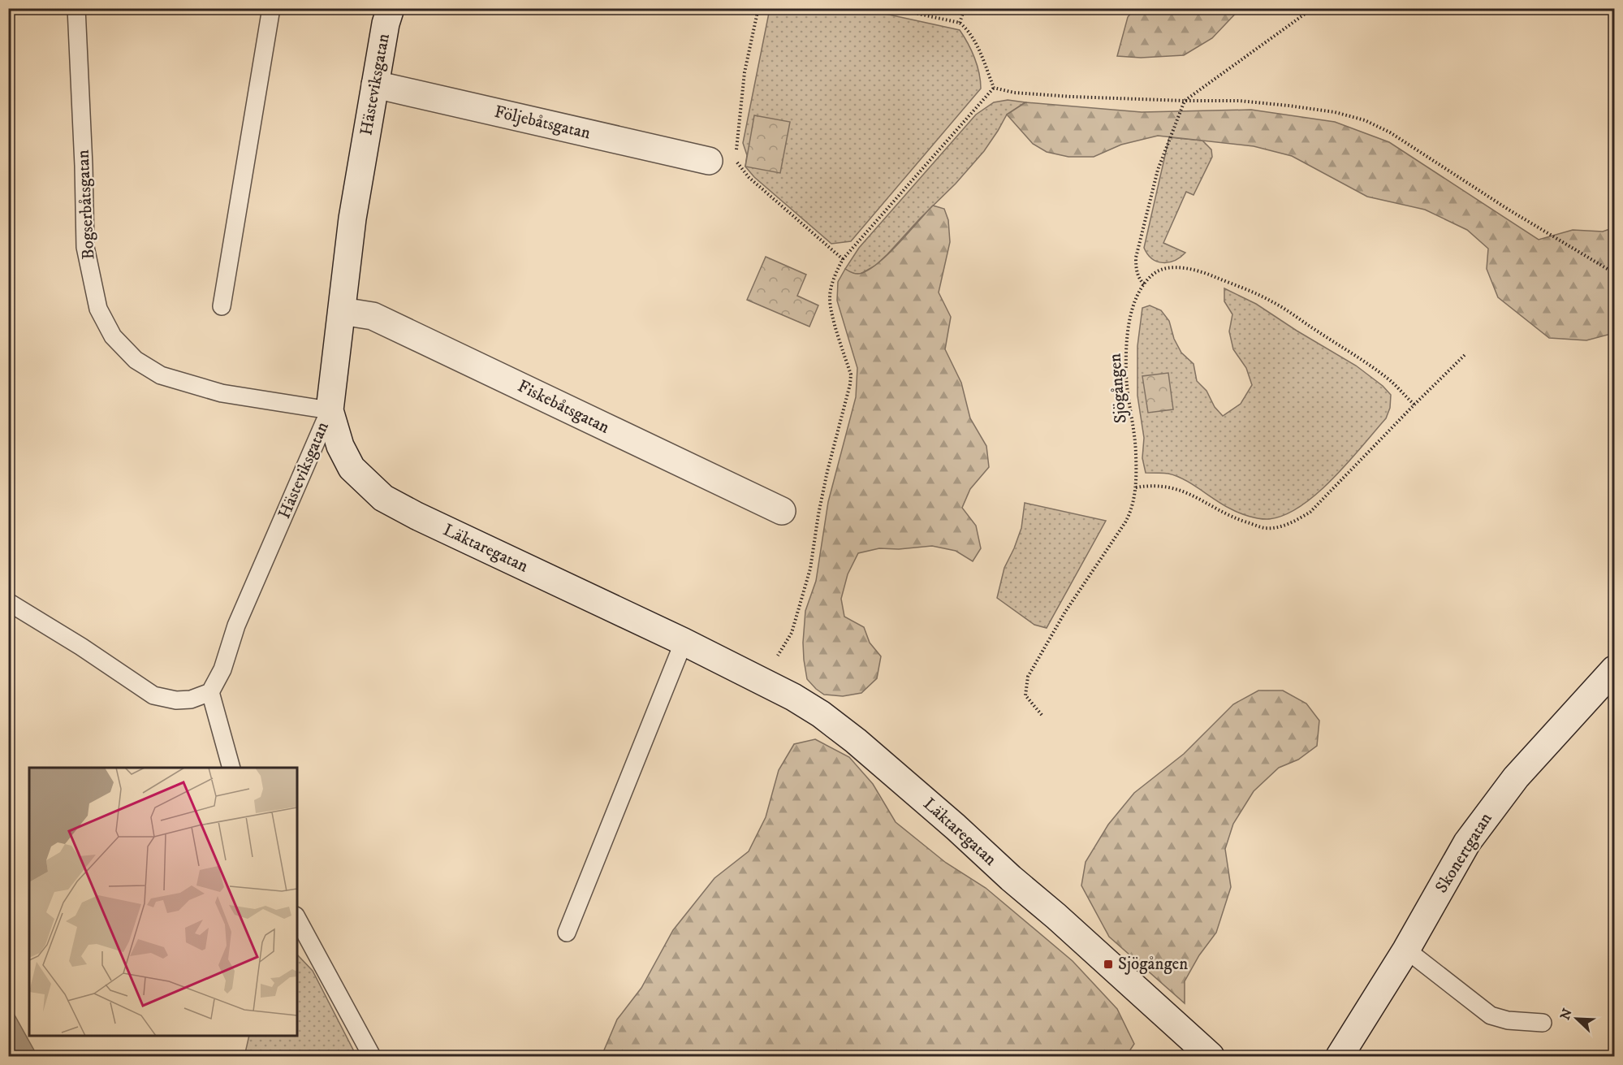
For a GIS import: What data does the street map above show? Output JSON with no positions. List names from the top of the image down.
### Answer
{
  "streets": {
    "street": [
      "Hästeviksgatan",
      "Följebåtsgatan",
      "Fiskebåtsgatan",
      "Läktaregatan",
      "Skonertgatan"
    ],
    "lane": ["Bogserbåtsgatan"],
    "path": ["Sjögången"]
  },
  "crossings": [
    ["Hästeviksgatan", "Följebåtsgatan"],
    ["Hästeviksgatan", "Bogserbåtsgatan"],
    ["Hästeviksgatan", "Fiskebåtsgatan"],
    ["Hästeviksgatan", "Läktaregatan"],
    ["Bogserbåtsgatan", "Läktaregatan"]
  ],
  "places": {
    "transit": ["Sjögången"]
  },
  "north": "top left"
}
